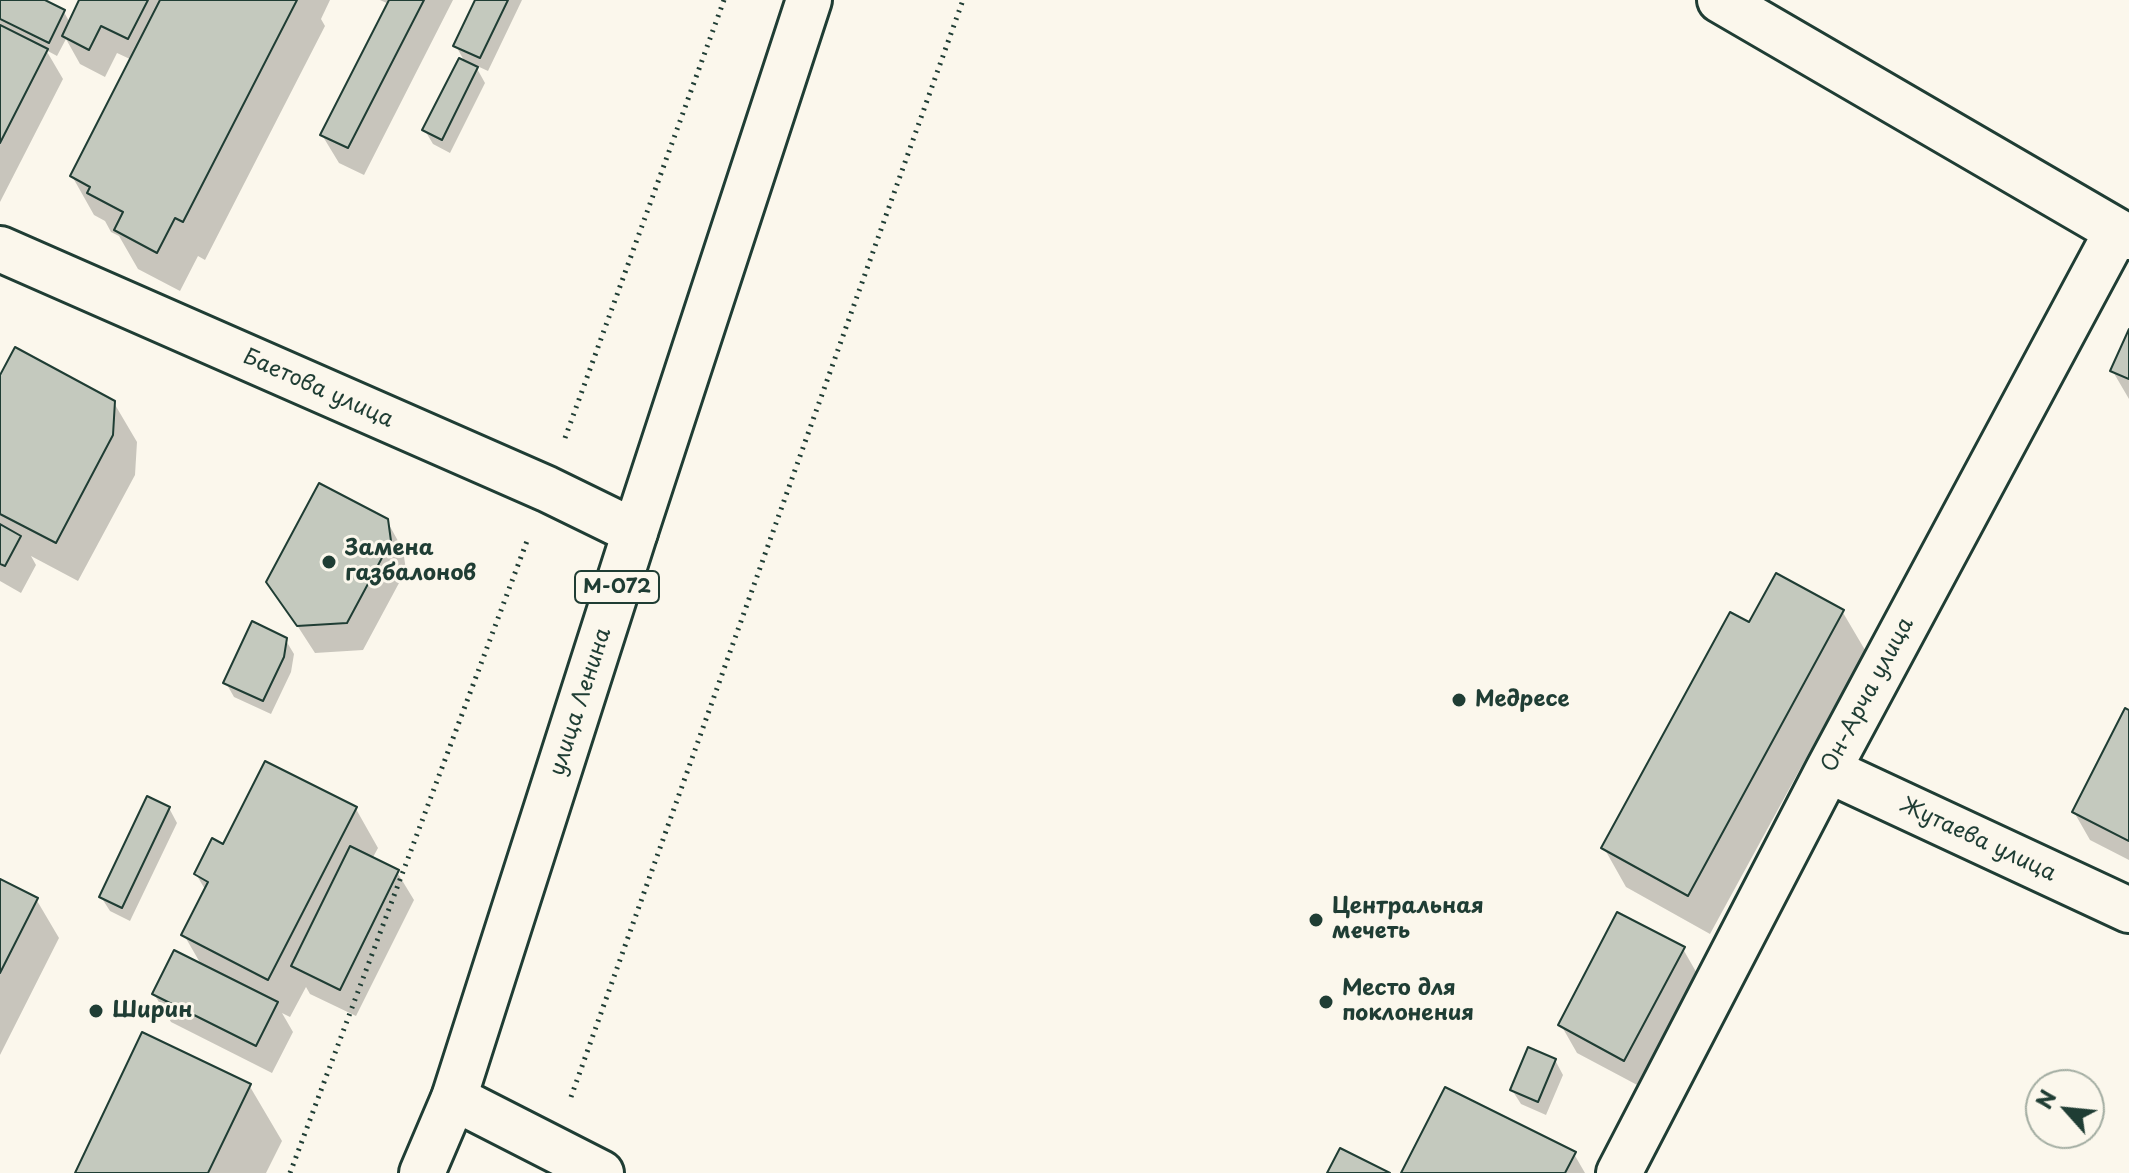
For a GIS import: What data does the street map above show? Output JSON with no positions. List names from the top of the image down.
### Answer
{
  "streets": {
    "street": [
      "Баетова улица",
      "М-072",
      "Он-Арча улица",
      "улица Ленина",
      "Жутаева улица"
    ]
  },
  "crossings": [
    ["Баетова улица", "улица Ленина"],
    ["Он-Арча улица", "Жутаева улица"]
  ],
  "places": [
    "Замена газбалонов",
    "Медресе",
    "Центральная мечеть",
    "Место для поклонения",
    "Ширин"
  ],
  "north": "top left"
}
